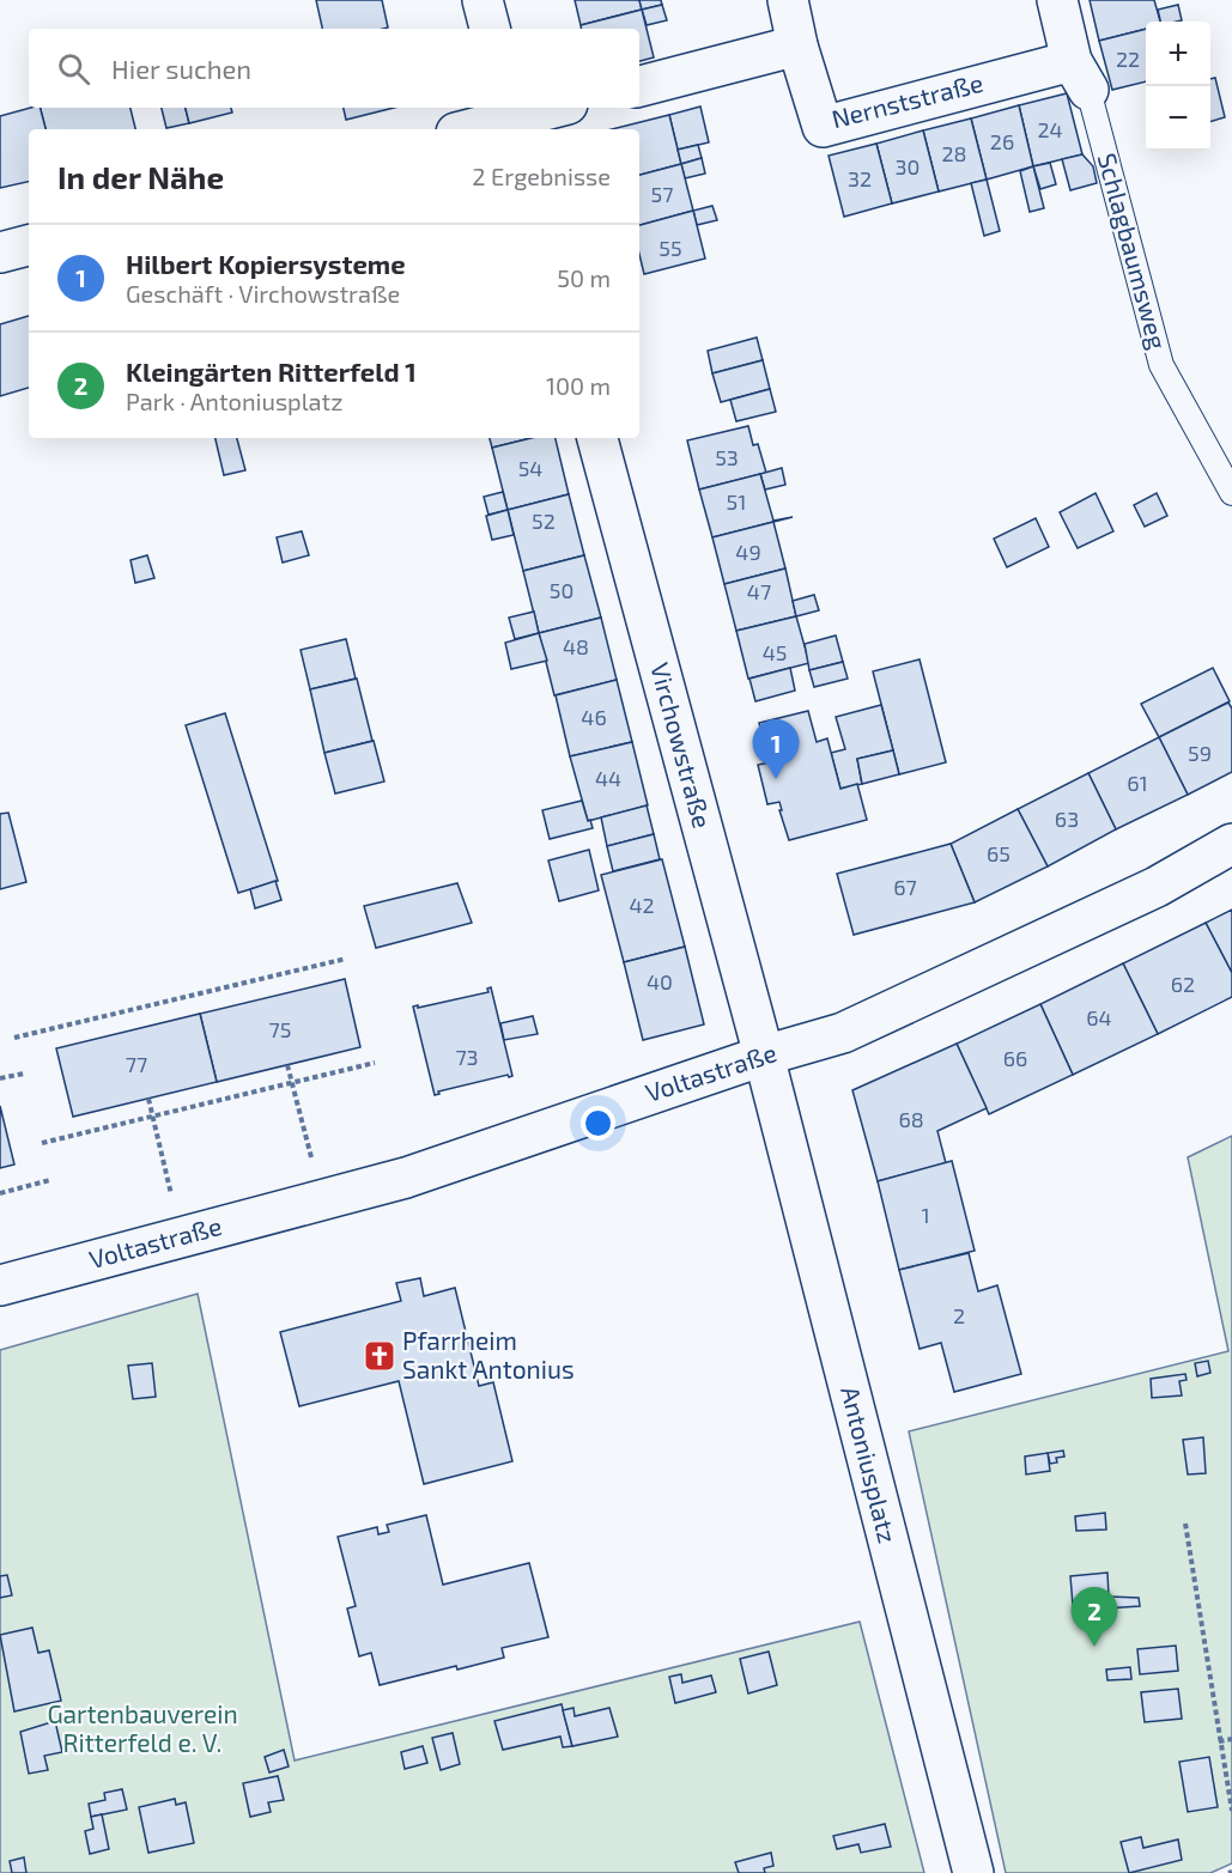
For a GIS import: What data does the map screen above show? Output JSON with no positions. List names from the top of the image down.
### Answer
{
  "streets": {
    "street": [
      "Nernststraße",
      "Schlagbaumsweg",
      "Virchowstraße",
      "Voltastraße",
      "Antoniusplatz"
    ]
  },
  "crossings": [
    ["Nernststraße", "Schlagbaumsweg"],
    ["Virchowstraße", "Voltastraße"],
    ["Virchowstraße", "Antoniusplatz"],
    ["Voltastraße", "Antoniusplatz"]
  ],
  "parks": ["Gartenbauverein Ritterfeld e. V."],
  "places": {
    "church": ["Pfarrheim Sankt Antonius"]
  },
  "house_numbers": [
    "22",
    "24",
    "26",
    "28",
    "30",
    "32",
    "57",
    "55",
    "53",
    "54",
    "51",
    "52",
    "49",
    "50",
    "47",
    "48",
    "45",
    "46",
    "59",
    "44",
    "61",
    "63",
    "65",
    "67",
    "42",
    "40",
    "62",
    "64",
    "75",
    "73",
    "66",
    "77",
    "68",
    "1",
    "2"
  ],
  "page": {
    "map_buttons": ["+", "−"],
    "search": "Hier suchen",
    "heading": ["In der Nähe", "2 Ergebnisse"],
    "list": [
      {
        "mark": "1",
        "name": "Hilbert Kopiersysteme",
        "note": "Geschäft · Virchowstraße",
        "value": "50 m"
      },
      {
        "mark": "2",
        "name": "Kleingärten Ritterfeld 1",
        "note": "Park · Antoniusplatz",
        "value": "100 m"
      }
    ],
    "pins": ["1", "2"]
  }
}
